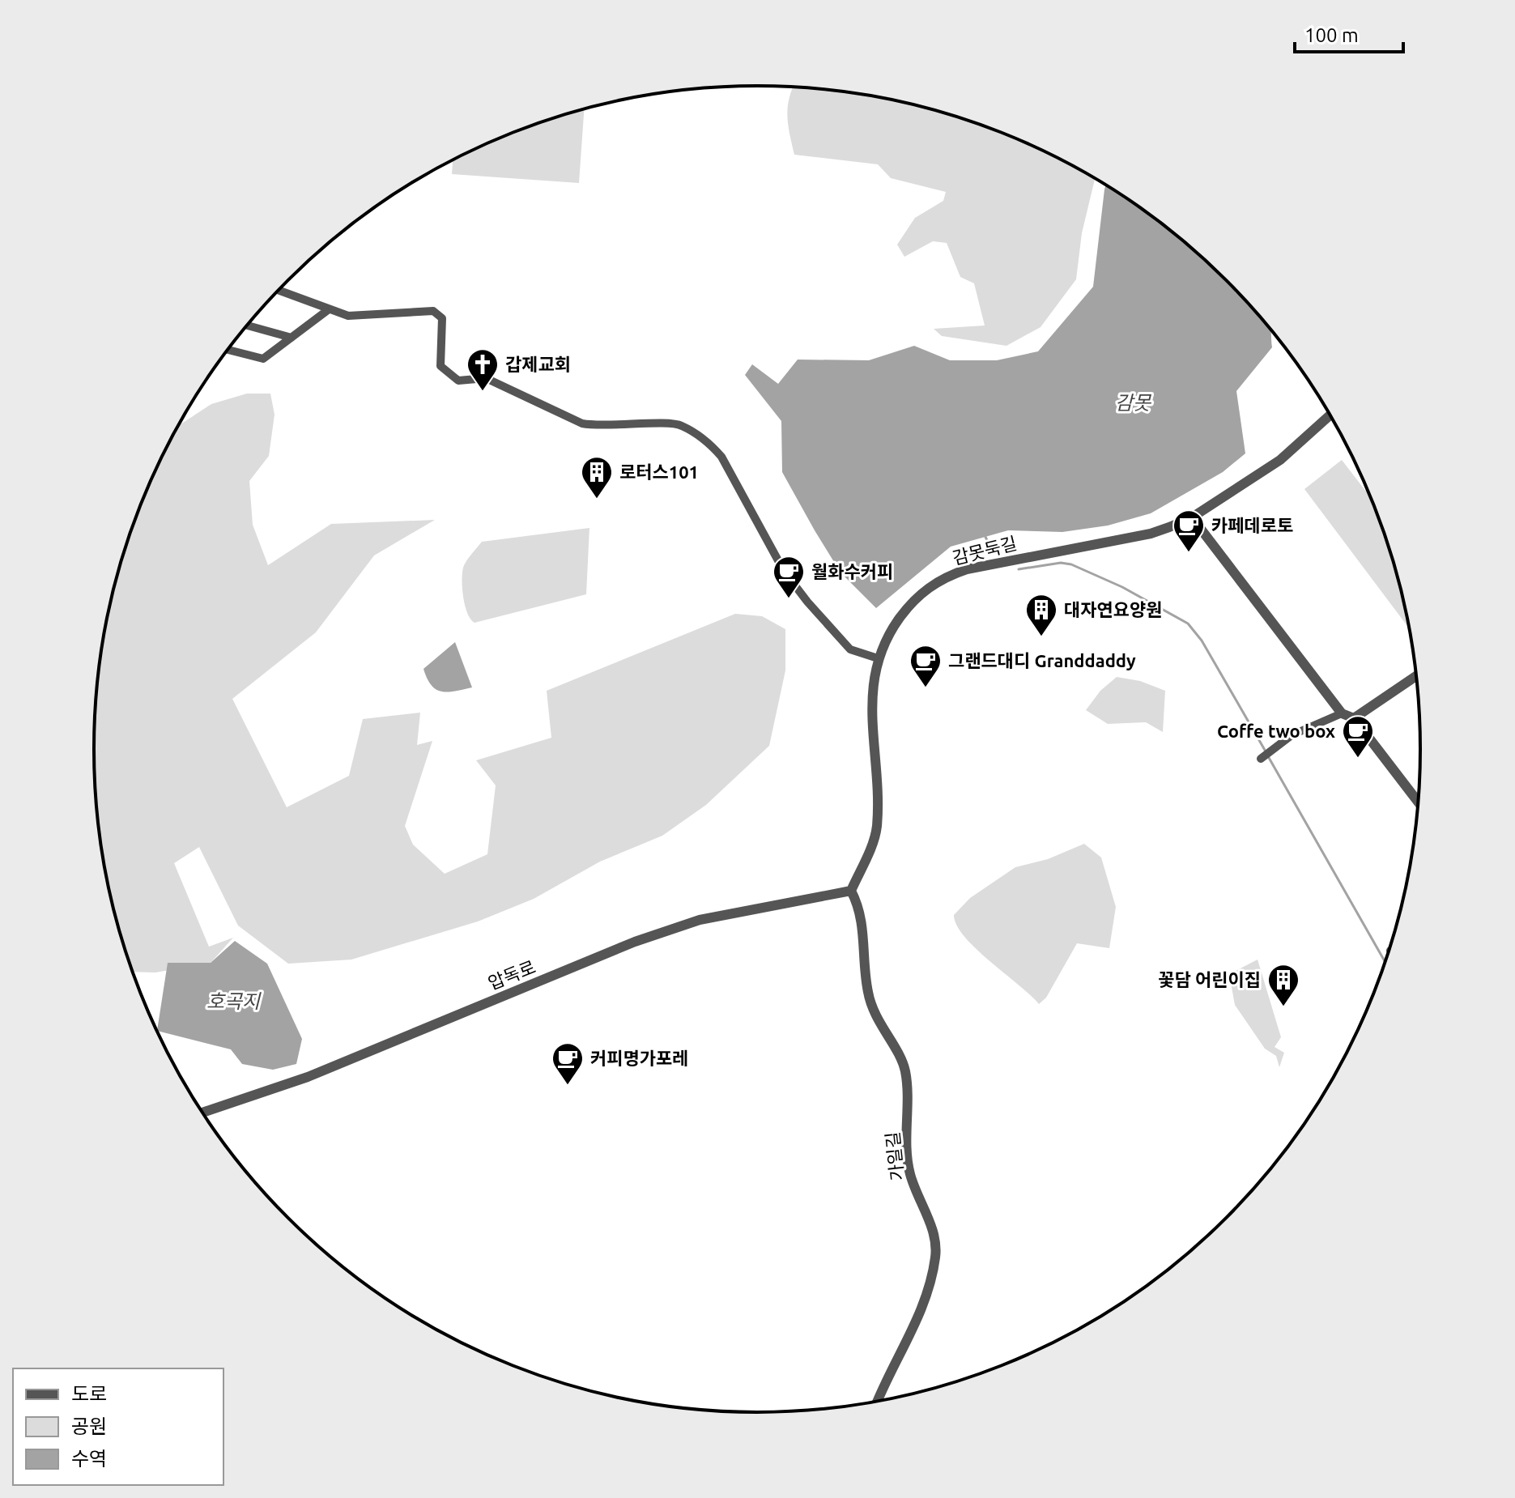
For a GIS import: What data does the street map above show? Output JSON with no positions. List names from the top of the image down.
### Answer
{
  "streets": {
    "street": ["감못둑길", "압독로", "가일길"]
  },
  "crossings": [
    ["감못둑길", "압독로"],
    ["감못둑길", "가일길"],
    ["압독로", "가일길"]
  ],
  "water": ["감못", "호곡지"],
  "places": {
    "church": ["갑제교회"],
    "building": ["로터스101", "대자연요양원", "꽃담 어린이집"],
    "cafe": [
      "카페데로토",
      "월화수커피",
      "그랜드대디 Granddaddy",
      "Coffe two box",
      "커피명가포레"
    ]
  },
  "legend": ["도로", "공원", "수역"],
  "scale_bar": "100 m"
}
